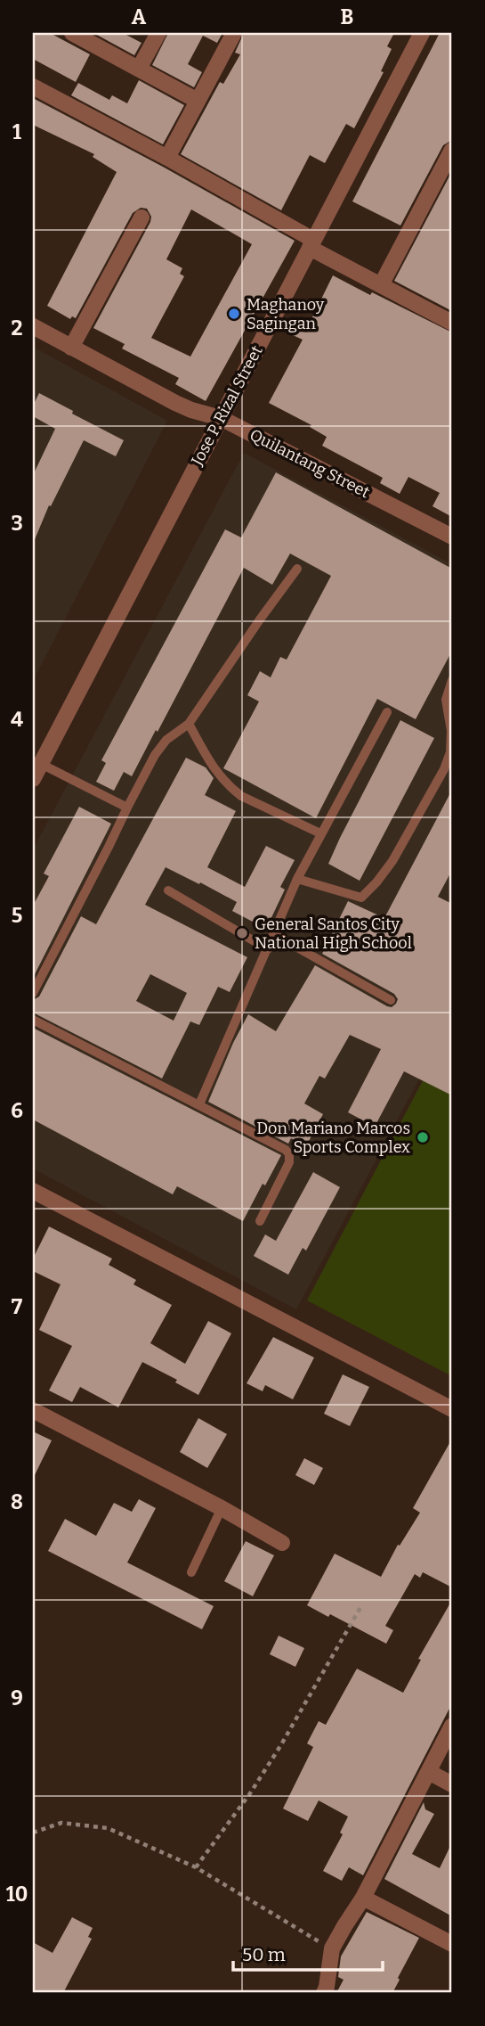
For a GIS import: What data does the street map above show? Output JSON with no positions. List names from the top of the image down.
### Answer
{
  "streets": {
    "street": ["Jose P. Rizal Street", "Quilantang Street"]
  },
  "crossings": [
    ["Jose P. Rizal Street", "Quilantang Street"]
  ],
  "places": ["Maghanoy Sagingan", "General Santos City National High School", "Don Mariano Marcos Sports Complex"],
  "scale_bar": "50 m",
  "grid": {
    "columns": ["A", "B"],
    "rows": [
      "1",
      "2",
      "3",
      "4",
      "5",
      "6",
      "7",
      "8",
      "9",
      "10"
    ]
  }
}
